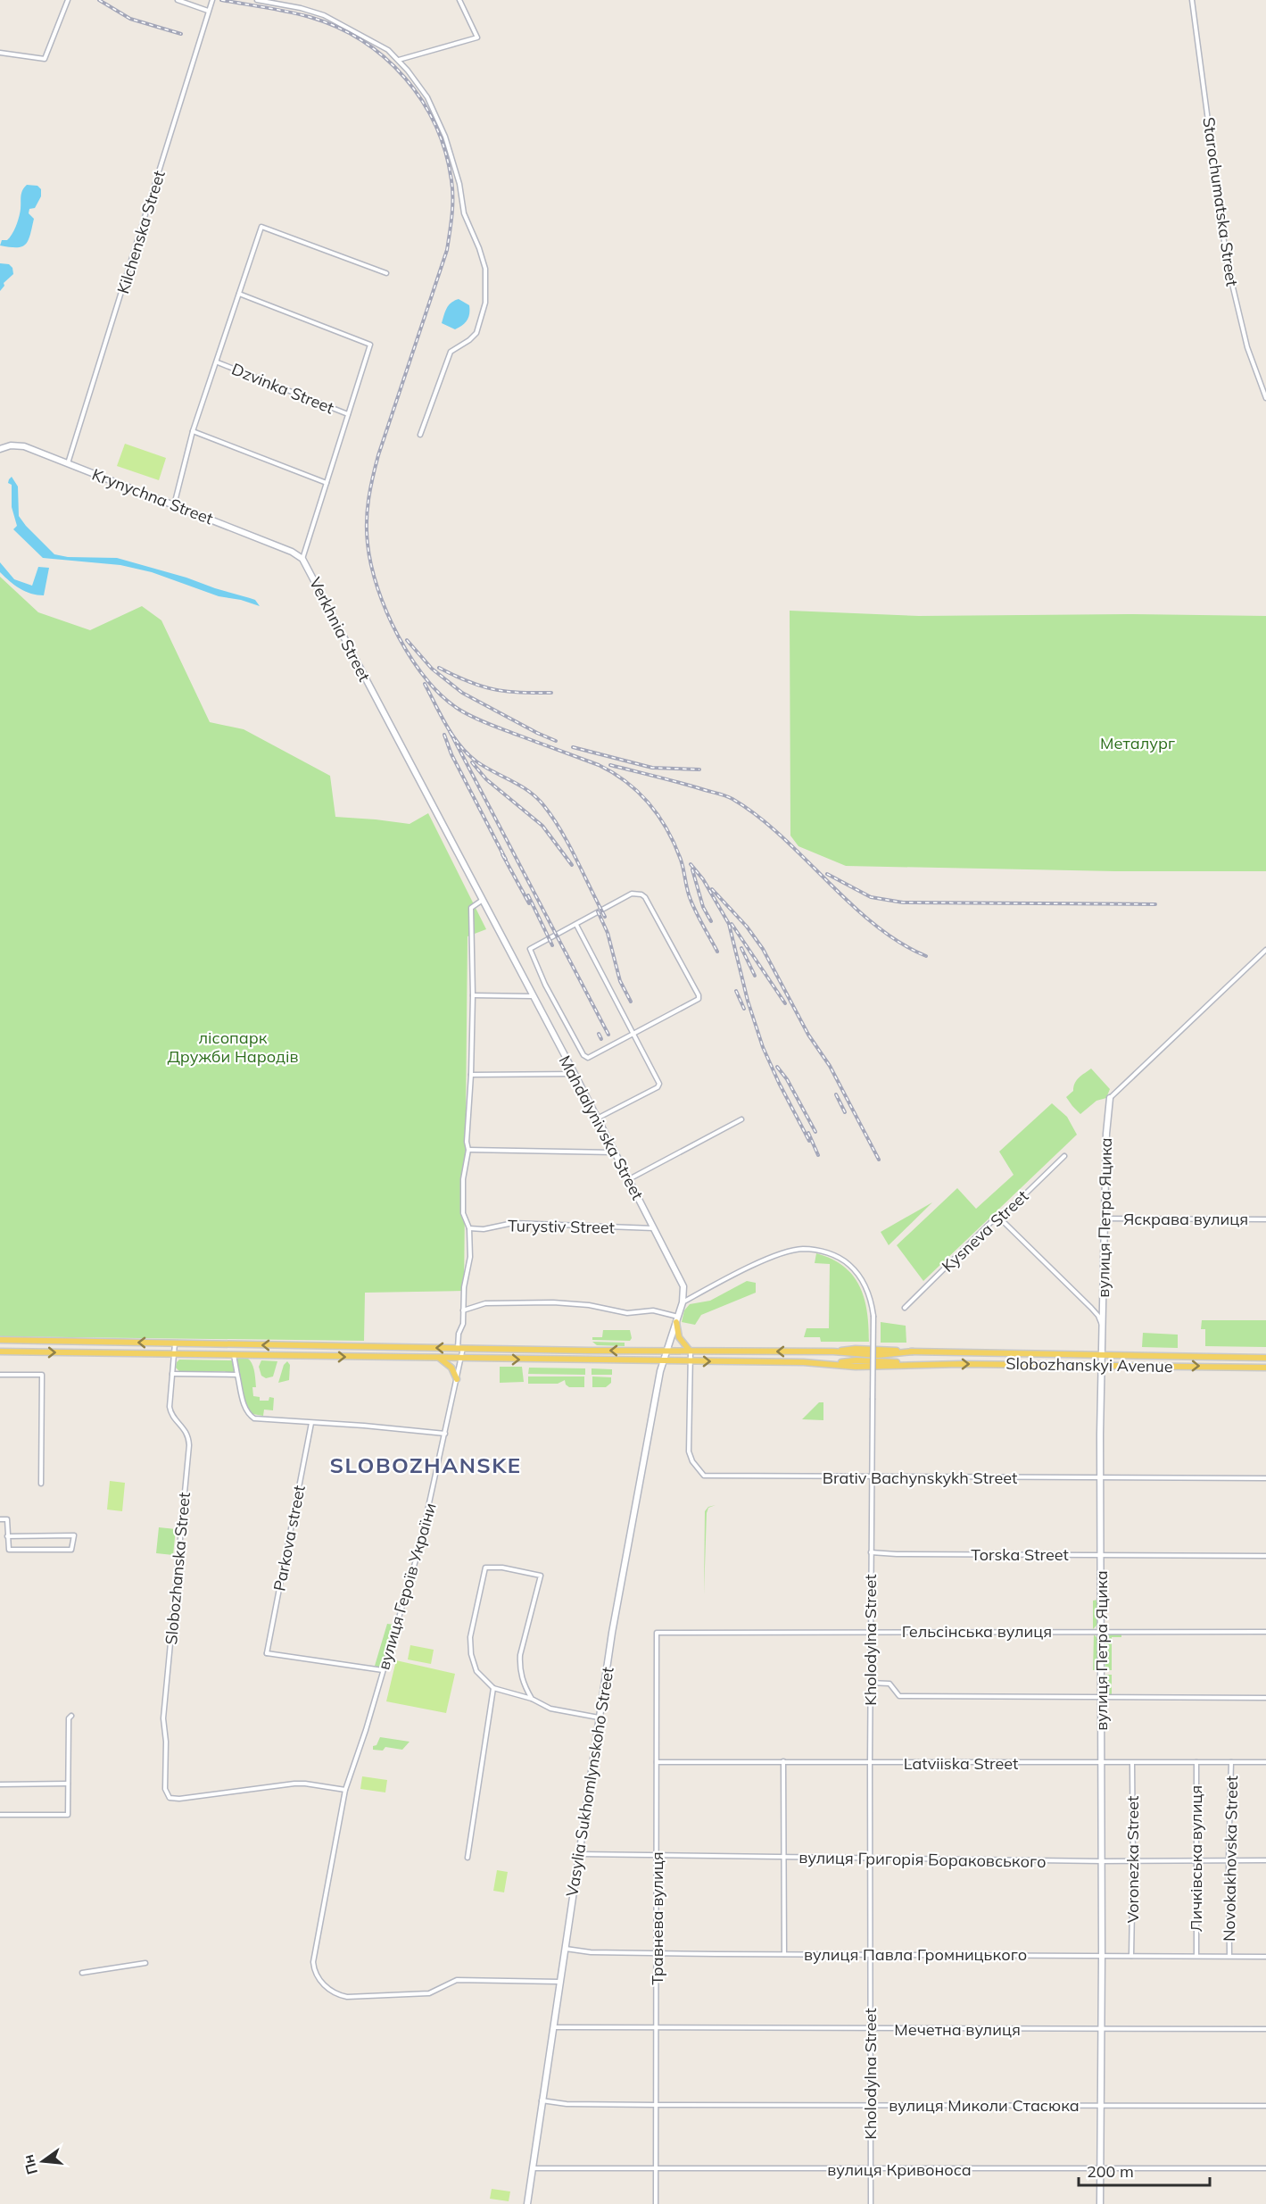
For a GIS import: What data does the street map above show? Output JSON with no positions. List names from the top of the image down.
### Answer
{
  "streets": {
    "main road": ["Slobozhanskyi Avenue"],
    "street": [
      "Starochumatska Street",
      "Kilchenska Street",
      "Dzvinka Street",
      "Krynychna Street",
      "Verkhnia Street",
      "Mahdalynivska Street",
      "вулиця Петра Яцика",
      "Яскрава вулиця",
      "Turystiv Street",
      "Kysneva Street",
      "Brativ Bachynskykh Street",
      "Parkova street",
      "Torska Street",
      "Slobozhanska Street",
      "вулиця Героїв України",
      "Гельсінська вулиця",
      "Kholodylna Street",
      "Latviiska Street",
      "Vasylia Sukhomlynskoho Street",
      "Личківська вулиця",
      "Novokakhovska Street",
      "вулиця Григорія Бораковського",
      "Voronezka Street",
      "Травнева вулиця",
      "вулиця Павла Громницького",
      "Мечетна вулиця",
      "вулиця Миколи Стасюка",
      "вулиця Кривоноса"
    ]
  },
  "crossings": [
    ["Kilchenska Street", "Krynychna Street"],
    ["Dzvinka Street", "Verkhnia Street"],
    ["Krynychna Street", "Verkhnia Street"],
    ["Verkhnia Street", "Mahdalynivska Street"],
    ["Verkhnia Street", "вулиця Героїв України"],
    ["Mahdalynivska Street", "Turystiv Street"],
    ["Mahdalynivska Street", "Slobozhanskyi Avenue"],
    ["Mahdalynivska Street", "вулиця Героїв України"],
    ["Mahdalynivska Street", "Kholodylna Street"],
    ["Mahdalynivska Street", "Vasylia Sukhomlynskoho Street"],
    ["вулиця Петра Яцика", "Яскрава вулиця"],
    ["вулиця Петра Яцика", "Slobozhanskyi Avenue"],
    ["вулиця Петра Яцика", "Brativ Bachynskykh Street"],
    ["вулиця Петра Яцика", "Torska Street"],
    ["вулиця Петра Яцика", "Гельсінська вулиця"],
    ["вулиця Петра Яцика", "Latviiska Street"],
    ["вулиця Петра Яцика", "вулиця Григорія Бораковського"],
    ["вулиця Петра Яцика", "вулиця Павла Громницького"],
    ["вулиця Петра Яцика", "Мечетна вулиця"],
    ["вулиця Петра Яцика", "вулиця Миколи Стасюка"],
    ["вулиця Петра Яцика", "вулиця Кривоноса"],
    ["Turystiv Street", "вулиця Героїв України"],
    ["Slobozhanskyi Avenue", "Brativ Bachynskykh Street"],
    ["Slobozhanskyi Avenue", "Slobozhanska Street"],
    ["Slobozhanskyi Avenue", "вулиця Героїв України"],
    ["Slobozhanskyi Avenue", "Vasylia Sukhomlynskoho Street"],
    ["Brativ Bachynskykh Street", "Kholodylna Street"],
    ["Parkova street", "вулиця Героїв України"],
    ["Torska Street", "Kholodylna Street"],
    ["Slobozhanska Street", "вулиця Героїв України"],
    ["вулиця Героїв України", "Vasylia Sukhomlynskoho Street"],
    ["Гельсінська вулиця", "Kholodylna Street"],
    ["Гельсінська вулиця", "Травнева вулиця"],
    ["Kholodylna Street", "Latviiska Street"],
    ["Kholodylna Street", "вулиця Григорія Бораковського"],
    ["Kholodylna Street", "вулиця Павла Громницького"],
    ["Kholodylna Street", "Мечетна вулиця"],
    ["Kholodylna Street", "вулиця Миколи Стасюка"],
    ["Kholodylna Street", "вулиця Кривоноса"],
    ["Latviiska Street", "Личківська вулиця"],
    ["Latviiska Street", "Novokakhovska Street"],
    ["Latviiska Street", "Voronezka Street"],
    ["Latviiska Street", "Травнева вулиця"],
    ["Vasylia Sukhomlynskoho Street", "вулиця Григорія Бораковського"],
    ["Vasylia Sukhomlynskoho Street", "вулиця Павла Громницького"],
    ["Vasylia Sukhomlynskoho Street", "Мечетна вулиця"],
    ["Vasylia Sukhomlynskoho Street", "вулиця Миколи Стасюка"],
    ["Vasylia Sukhomlynskoho Street", "вулиця Кривоноса"],
    ["Личківська вулиця", "вулиця Григорія Бораковського"],
    ["Личківська вулиця", "вулиця Павла Громницького"],
    ["Novokakhovska Street", "вулиця Григорія Бораковського"],
    ["Novokakhovska Street", "вулиця Павла Громницького"],
    ["вулиця Григорія Бораковського", "Voronezka Street"],
    ["вулиця Григорія Бораковського", "Травнева вулиця"],
    ["Voronezka Street", "вулиця Павла Громницького"],
    ["Травнева вулиця", "вулиця Павла Громницького"],
    ["Травнева вулиця", "Мечетна вулиця"],
    ["Травнева вулиця", "вулиця Миколи Стасюка"],
    ["Травнева вулиця", "вулиця Кривоноса"]
  ],
  "districts": ["SLOBOZHANSKE"],
  "parks": ["Металург", "лісопарк Дружби Народів"],
  "scale_bar": "200 m",
  "north": "left"
}
